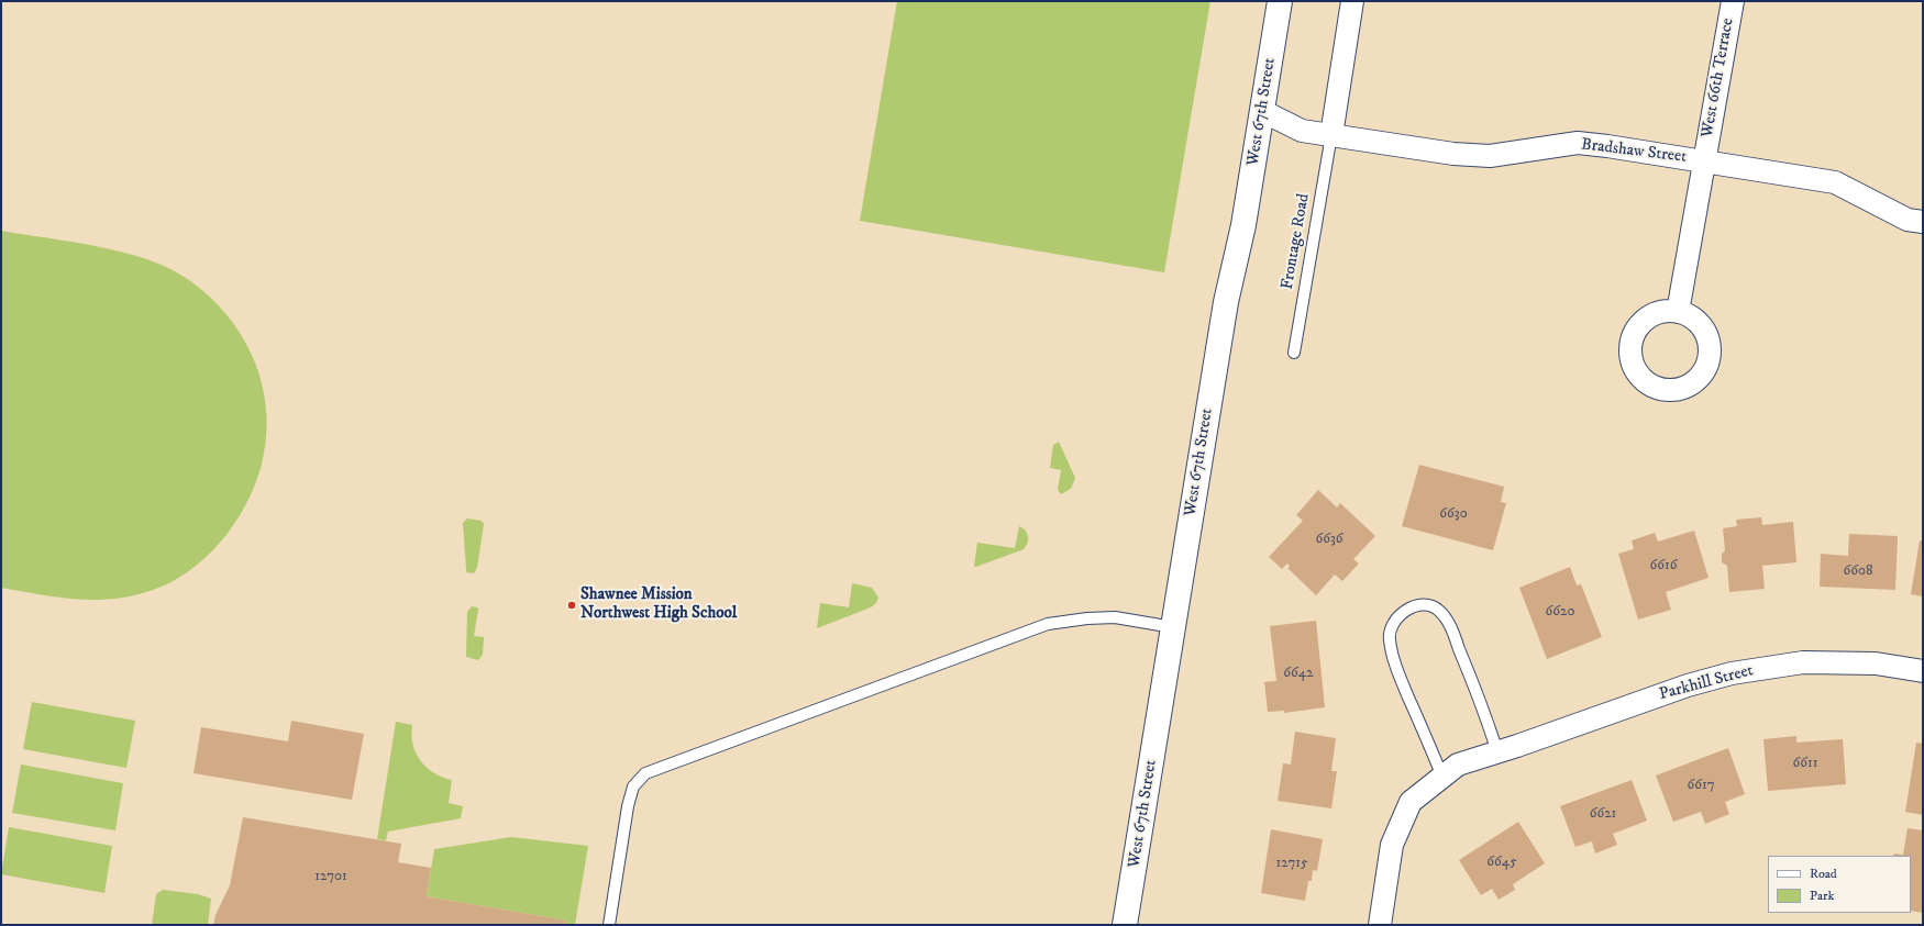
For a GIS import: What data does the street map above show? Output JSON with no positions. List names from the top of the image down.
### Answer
{
  "streets": {
    "street": [
      "West 66th Terrace",
      "West 67th Street",
      "Bradshaw Street",
      "Parkhill Street"
    ],
    "lane": ["Frontage Road"]
  },
  "crossings": [
    ["West 66th Terrace", "Bradshaw Street"],
    ["West 67th Street", "Bradshaw Street"],
    ["Bradshaw Street", "Frontage Road"]
  ],
  "places": ["Shawnee Mission Northwest High School"],
  "house_numbers": [
    "6630",
    "6636",
    "6616",
    "6608",
    "6620",
    "6642",
    "6611",
    "6617",
    "6621",
    "6645",
    "12715",
    "12701"
  ],
  "legend": ["Road", "Park"]
}
